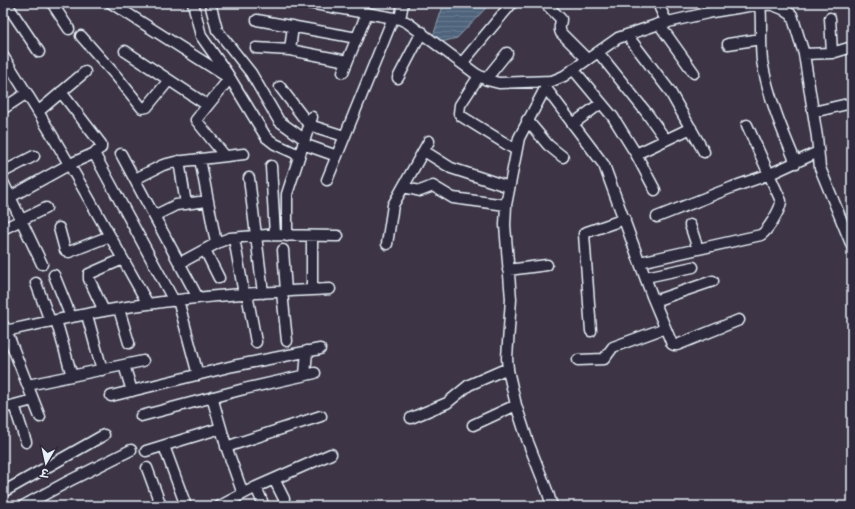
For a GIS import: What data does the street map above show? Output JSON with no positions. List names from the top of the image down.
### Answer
{
  "north": "bottom"
}
